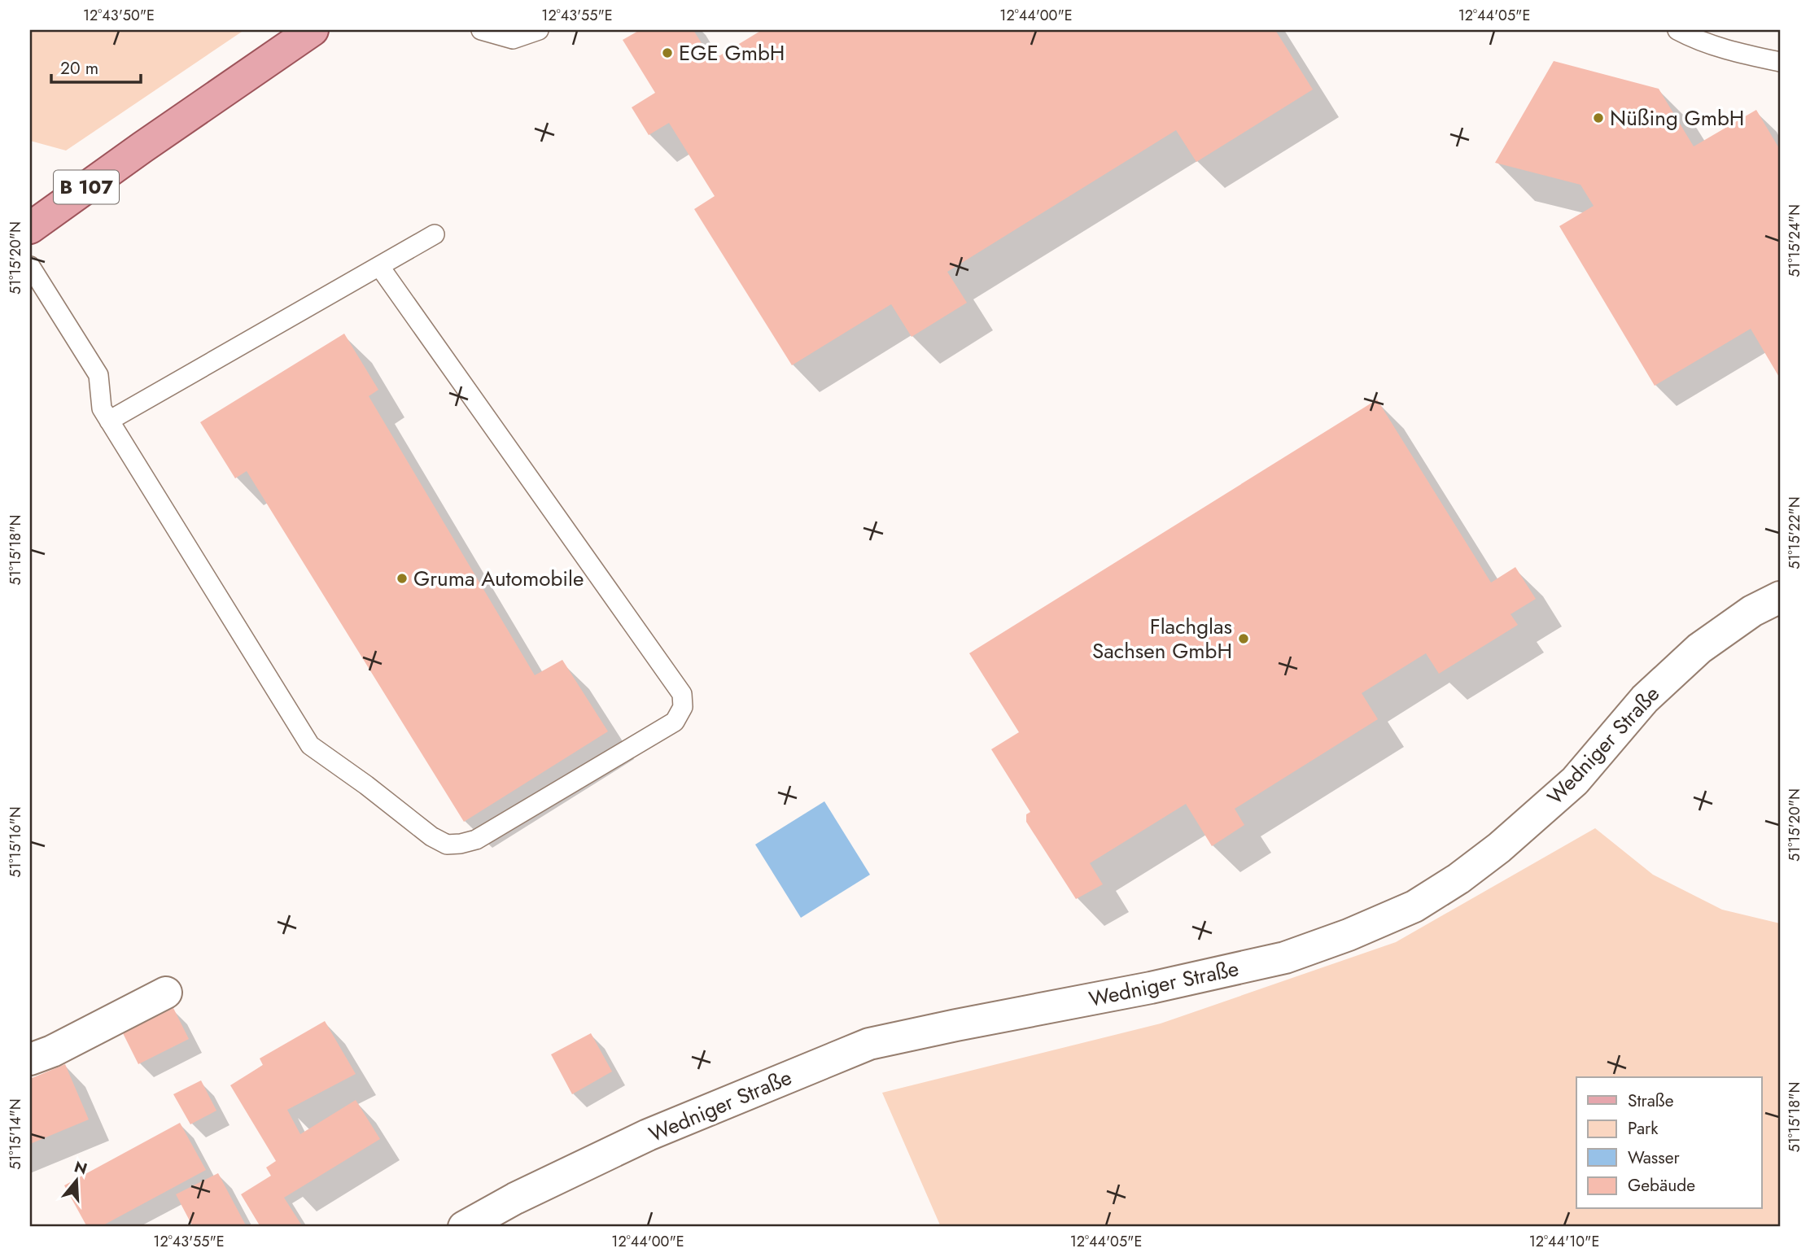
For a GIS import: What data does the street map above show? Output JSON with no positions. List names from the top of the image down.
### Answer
{
  "streets": {
    "main road": ["B 107"],
    "street": ["Wedniger Straße"]
  },
  "places": [
    "EGE GmbH",
    "Nüßing GmbH",
    "Gruma Automobile",
    "Flachglas Sachsen GmbH"
  ],
  "legend": [
    "Straße",
    "Park",
    "Wasser",
    "Gebäude"
  ],
  "scale_bar": "20 m",
  "north": "top",
  "coordinates": [
    "12°43'50\"E",
    "12°43'55\"E",
    "12°44'00\"E",
    "12°44'05\"E",
    "51°15'24\"N",
    "51°15'20\"N",
    "51°15'22\"N",
    "51°15'18\"N",
    "51°15'16\"N",
    "51°15'14\"N",
    "12°44'10\"E"
  ]
}
